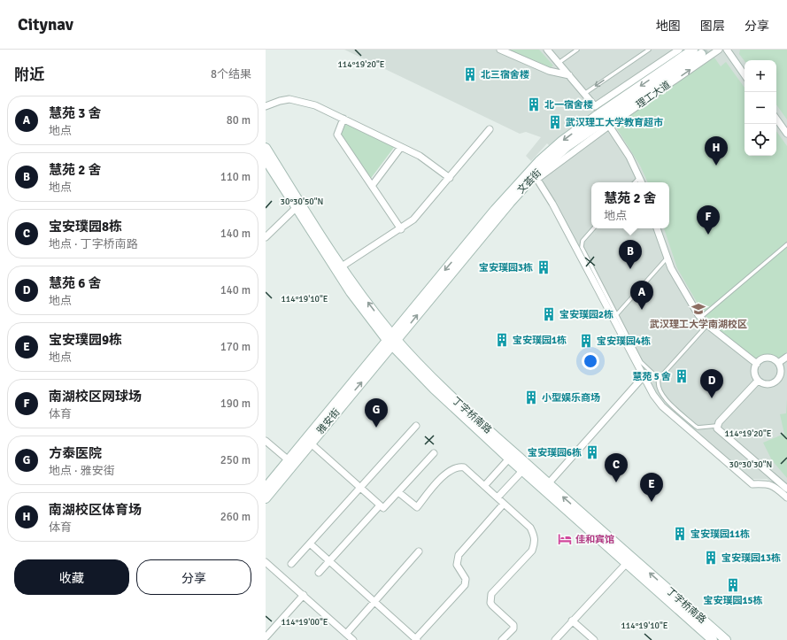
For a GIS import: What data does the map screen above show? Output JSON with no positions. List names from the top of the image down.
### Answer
{
  "streets": {
    "main road": ["文荟街", "丁字桥南路", "雅安街"],
    "street": ["理工大道"]
  },
  "crossings": [
    ["理工大道", "文荟街"],
    ["文荟街", "丁字桥南路"],
    ["文荟街", "雅安街"],
    ["丁字桥南路", "雅安街"]
  ],
  "one_way": ["理工大道"],
  "places": {
    "building": [
      "北三宿舍楼",
      "北一宿舍楼",
      "武汉理工大学教育超市",
      "宝安璞园3栋",
      "宝安璞园2栋",
      "宝安璞园1栋",
      "宝安璞园4栋",
      "慧苑 5 舍",
      "小型娱乐商场",
      "宝安璞园6栋",
      "宝安璞园11栋",
      "宝安璞园13栋",
      "宝安璞园15栋"
    ],
    "school or university": ["武汉理工大学南湖校区"],
    "hotel": ["佳和宾馆"]
  },
  "page": {
    "header": "Citynav",
    "nav": ["地图", "图层", "分享"],
    "heading": ["附近", "8个结果"],
    "map_buttons": ["+", "−"],
    "list": [
      {
        "mark": "A",
        "name": "慧苑 3 舍",
        "note": "地点",
        "value": "80 m"
      },
      {
        "mark": "B",
        "name": "慧苑 2 舍",
        "note": "地点",
        "value": "110 m"
      },
      {
        "mark": "C",
        "name": "宝安璞园8栋",
        "note": "地点 · 丁字桥南路",
        "value": "140 m"
      },
      {
        "mark": "D",
        "name": "慧苑 6 舍",
        "note": "地点",
        "value": "140 m"
      },
      {
        "mark": "E",
        "name": "宝安璞园9栋",
        "note": "地点",
        "value": "170 m"
      },
      {
        "mark": "F",
        "name": "南湖校区网球场",
        "note": "体育",
        "value": "190 m"
      },
      {
        "mark": "G",
        "name": "方泰医院",
        "note": "地点 · 雅安街",
        "value": "250 m"
      },
      {
        "mark": "H",
        "name": "南湖校区体育场",
        "note": "体育",
        "value": "260 m"
      }
    ],
    "pins": [
      "H",
      "F",
      "B",
      "A",
      "D",
      "G",
      "C",
      "E"
    ],
    "popup": ["慧苑 2 舍", "地点"],
    "buttons": ["收藏", "分享"]
  },
  "coordinates": [
    "114°19'20\"E",
    "30°30'50\"N",
    "114°19'10\"E",
    "30°30'30\"N",
    "114°19'00\"E"
  ]
}
